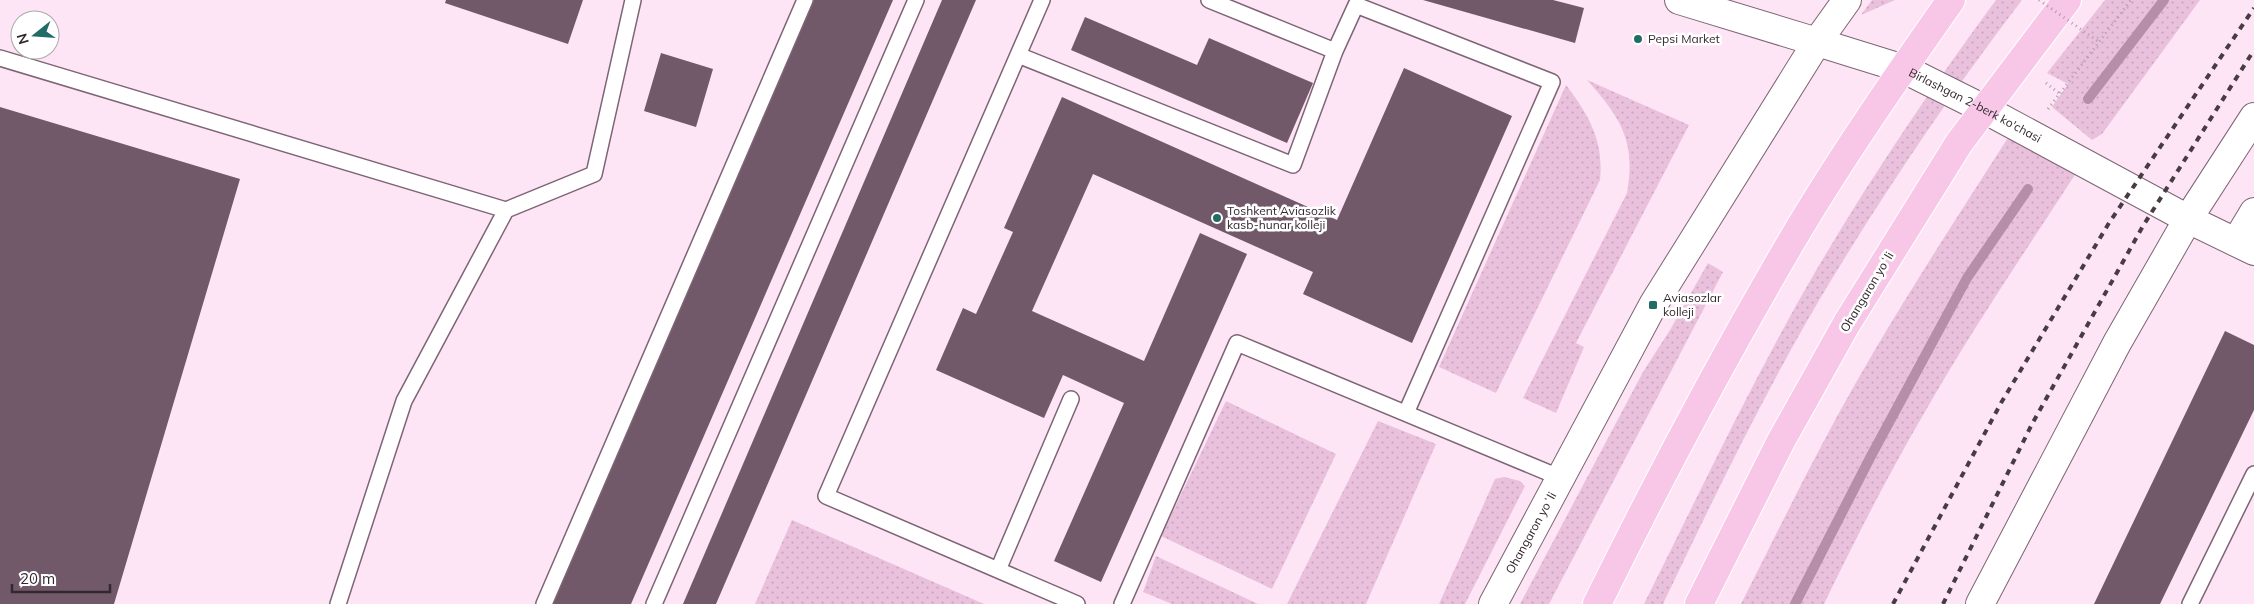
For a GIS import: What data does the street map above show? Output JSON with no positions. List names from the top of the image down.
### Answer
{
  "streets": {
    "highway": ["Ohangaron yoʻli"],
    "street": ["Birlashgan 2-berk ko'chasi"]
  },
  "crossings": [
    ["Birlashgan 2-berk ko'chasi", "Ohangaron yoʻli"]
  ],
  "places": {
    "other": ["Pepsi Market", "Toshkent Aviasozlik kasb-hunar kolleji"],
    "transit": ["Aviasozlar kolleji"]
  },
  "scale_bar": "20 m",
  "north": "left"
}
